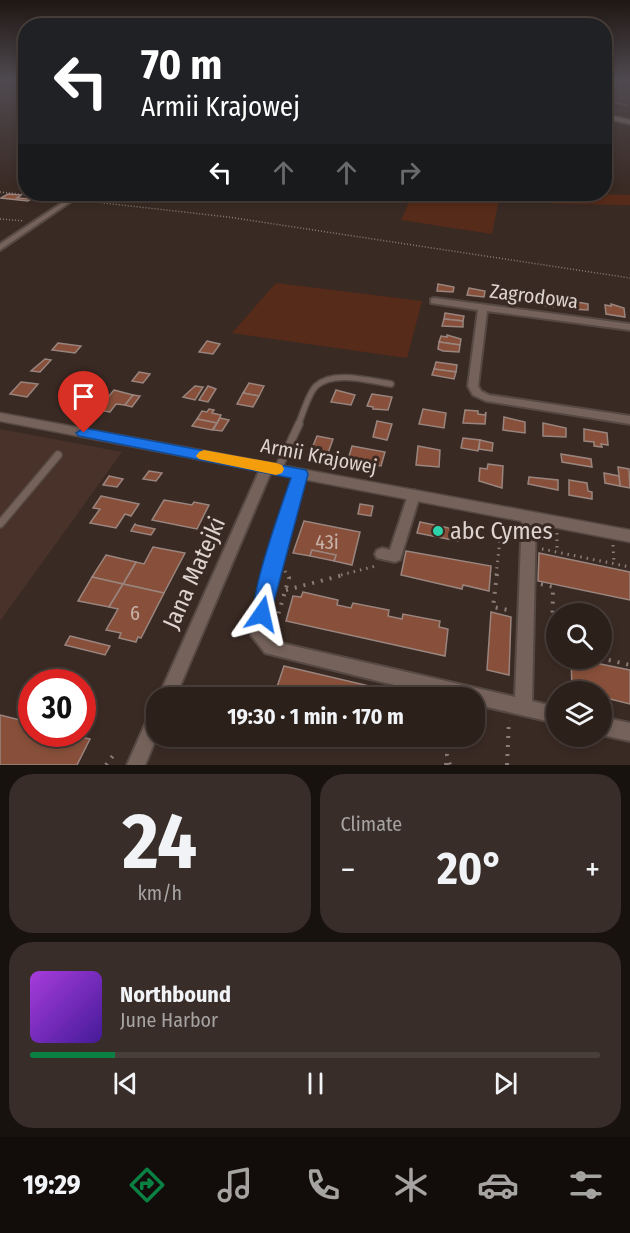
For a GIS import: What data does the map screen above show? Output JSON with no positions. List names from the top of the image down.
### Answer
{
  "streets": {
    "street": ["Zagrodowa", "Armii Krajowej", "Jana Matejki"]
  },
  "crossings": [
    ["Armii Krajowej", "Jana Matejki"]
  ],
  "places": ["abc Cymes"],
  "house_numbers": ["43i", "6"],
  "page": {
    "turn": ["70 m", "Armii Krajowej"],
    "limit": "30",
    "trip": "19:30 · 1 min · 170 m",
    "tile": [
      ["24", "km/h"],
      "Climate"
    ],
    "heat": ["−", "20°", "+"],
    "song": ["Northbound", "June Harbor"],
    "tabs": "19:29"
  }
}
